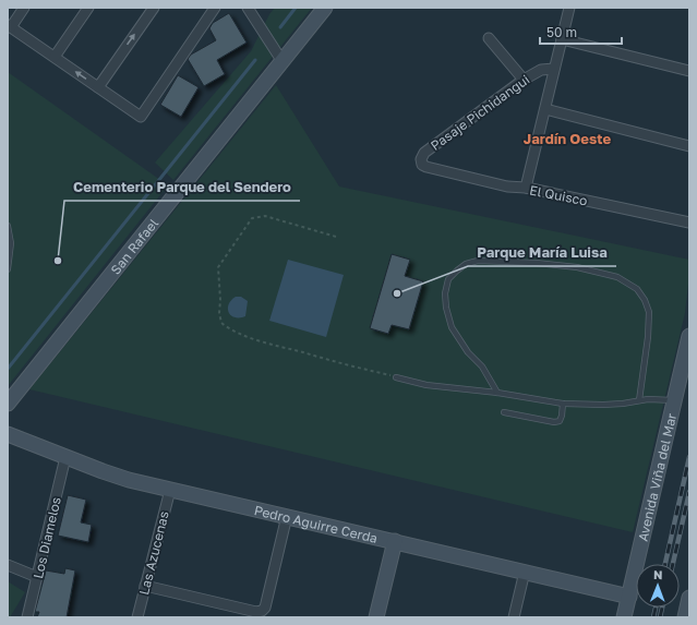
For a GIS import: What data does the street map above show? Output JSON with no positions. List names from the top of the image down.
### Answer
{
  "streets": {
    "street": [
      "Pasaje Pichidangui",
      "El Quisco",
      "San Rafael",
      "Avenida Viña del Mar",
      "Pedro Aguirre Cerda",
      "Los Diamelos",
      "Las Azucenas"
    ]
  },
  "crossings": [
    ["Pasaje Pichidangui", "El Quisco"],
    ["Avenida Viña del Mar", "Pedro Aguirre Cerda"],
    ["Pedro Aguirre Cerda", "Los Diamelos"],
    ["Pedro Aguirre Cerda", "Las Azucenas"]
  ],
  "districts": ["Jardín Oeste"],
  "places": ["Cementerio Parque del Sendero", "Parque María Luisa"],
  "scale_bar": "50 m",
  "north": "top"
}
